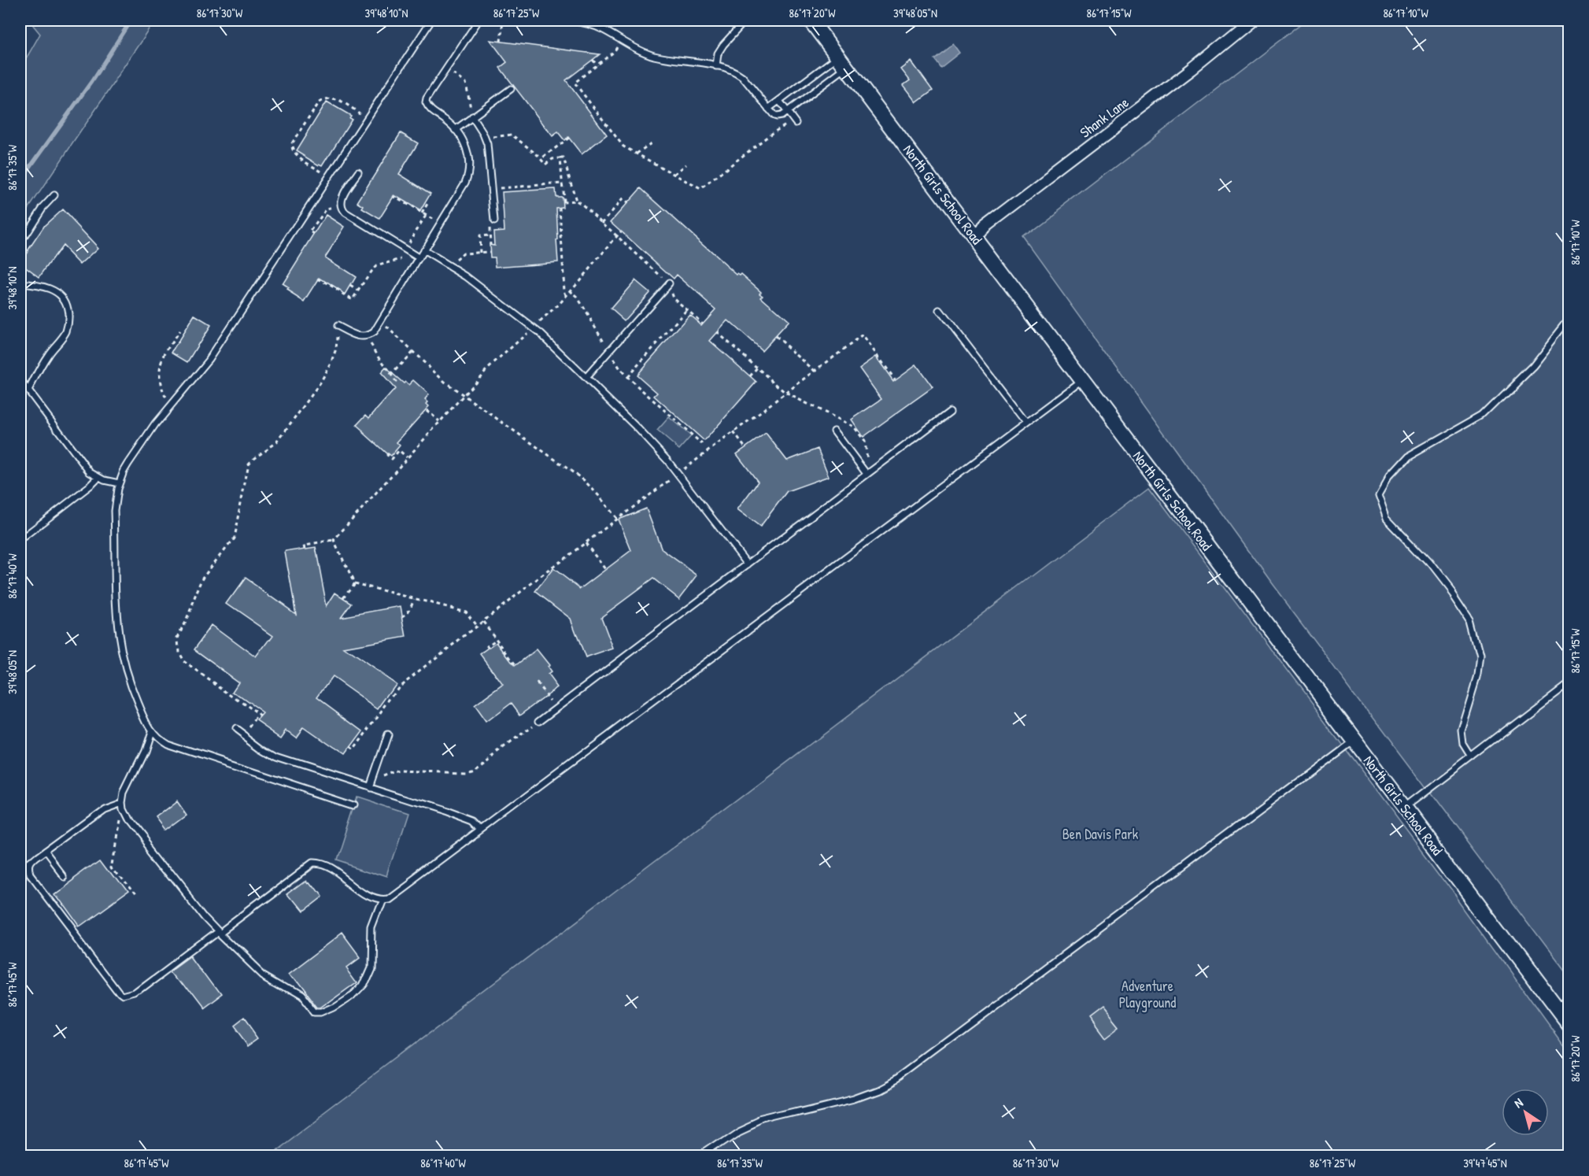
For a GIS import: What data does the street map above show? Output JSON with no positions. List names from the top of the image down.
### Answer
{
  "streets": {
    "main road": ["North Girls School Road"],
    "street": ["Shank Lane"]
  },
  "crossings": [
    ["Shank Lane", "North Girls School Road"]
  ],
  "parks": ["Ben Davis Park", "Adventure Playground"],
  "north": "top left",
  "coordinates": [
    "86°17'30\"W",
    "39°48'10\"N",
    "86°17'25\"W",
    "86°17'20\"W",
    "39°48'05\"N",
    "86°17'15\"W",
    "86°17'10\"W",
    "86°17'35\"W",
    "86°17'40\"W",
    "86°17'45\"W",
    "39°47'45\"N"
  ]
}
